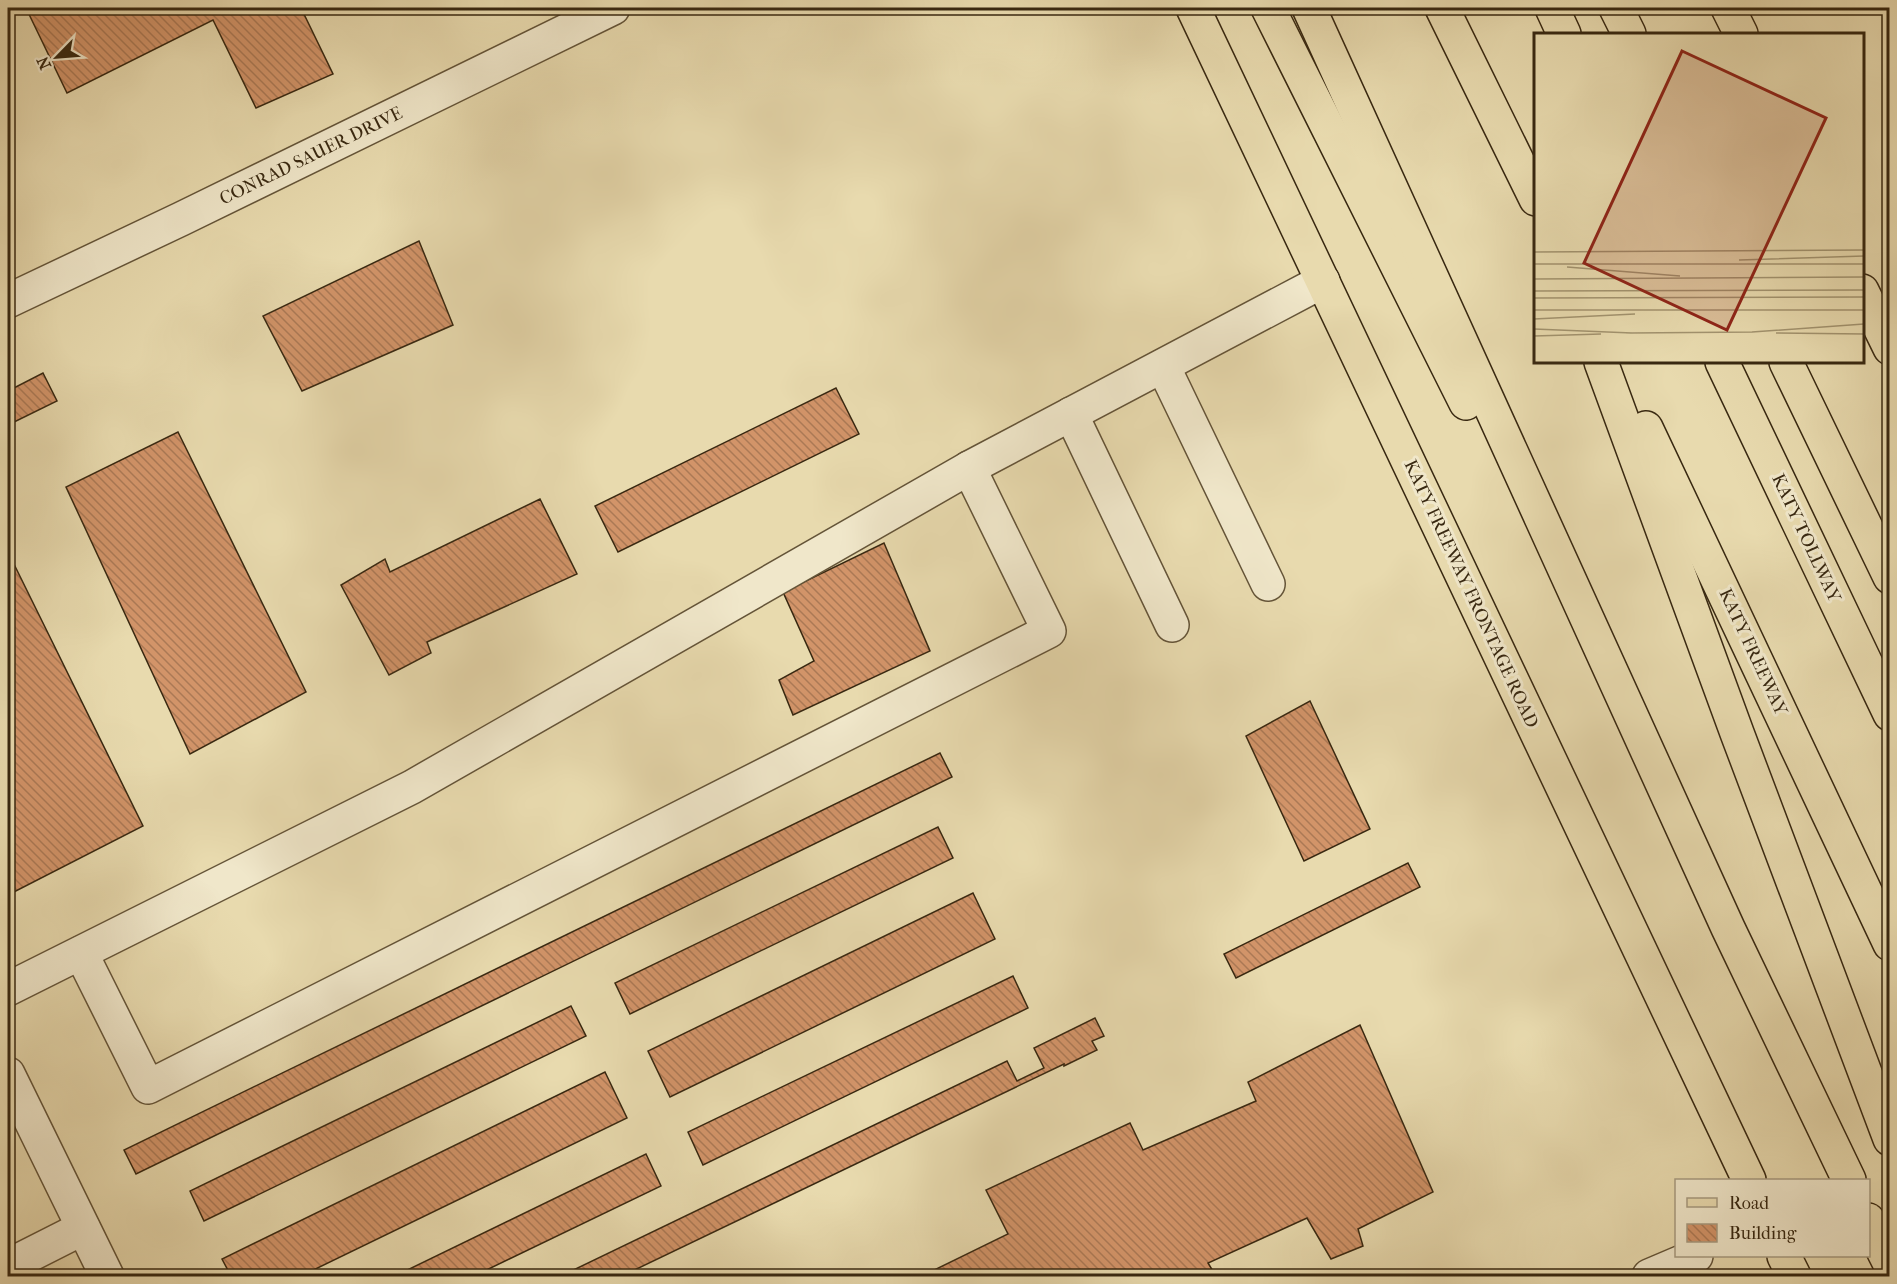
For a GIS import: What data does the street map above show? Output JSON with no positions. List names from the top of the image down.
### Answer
{
  "streets": {
    "main road": ["KATY TOLLWAY", "KATY FREEWAY FRONTAGE ROAD", "KATY FREEWAY"],
    "street": ["CONRAD SAUER DRIVE"]
  },
  "legend": ["Road", "Building"],
  "north": "bottom left"
}
